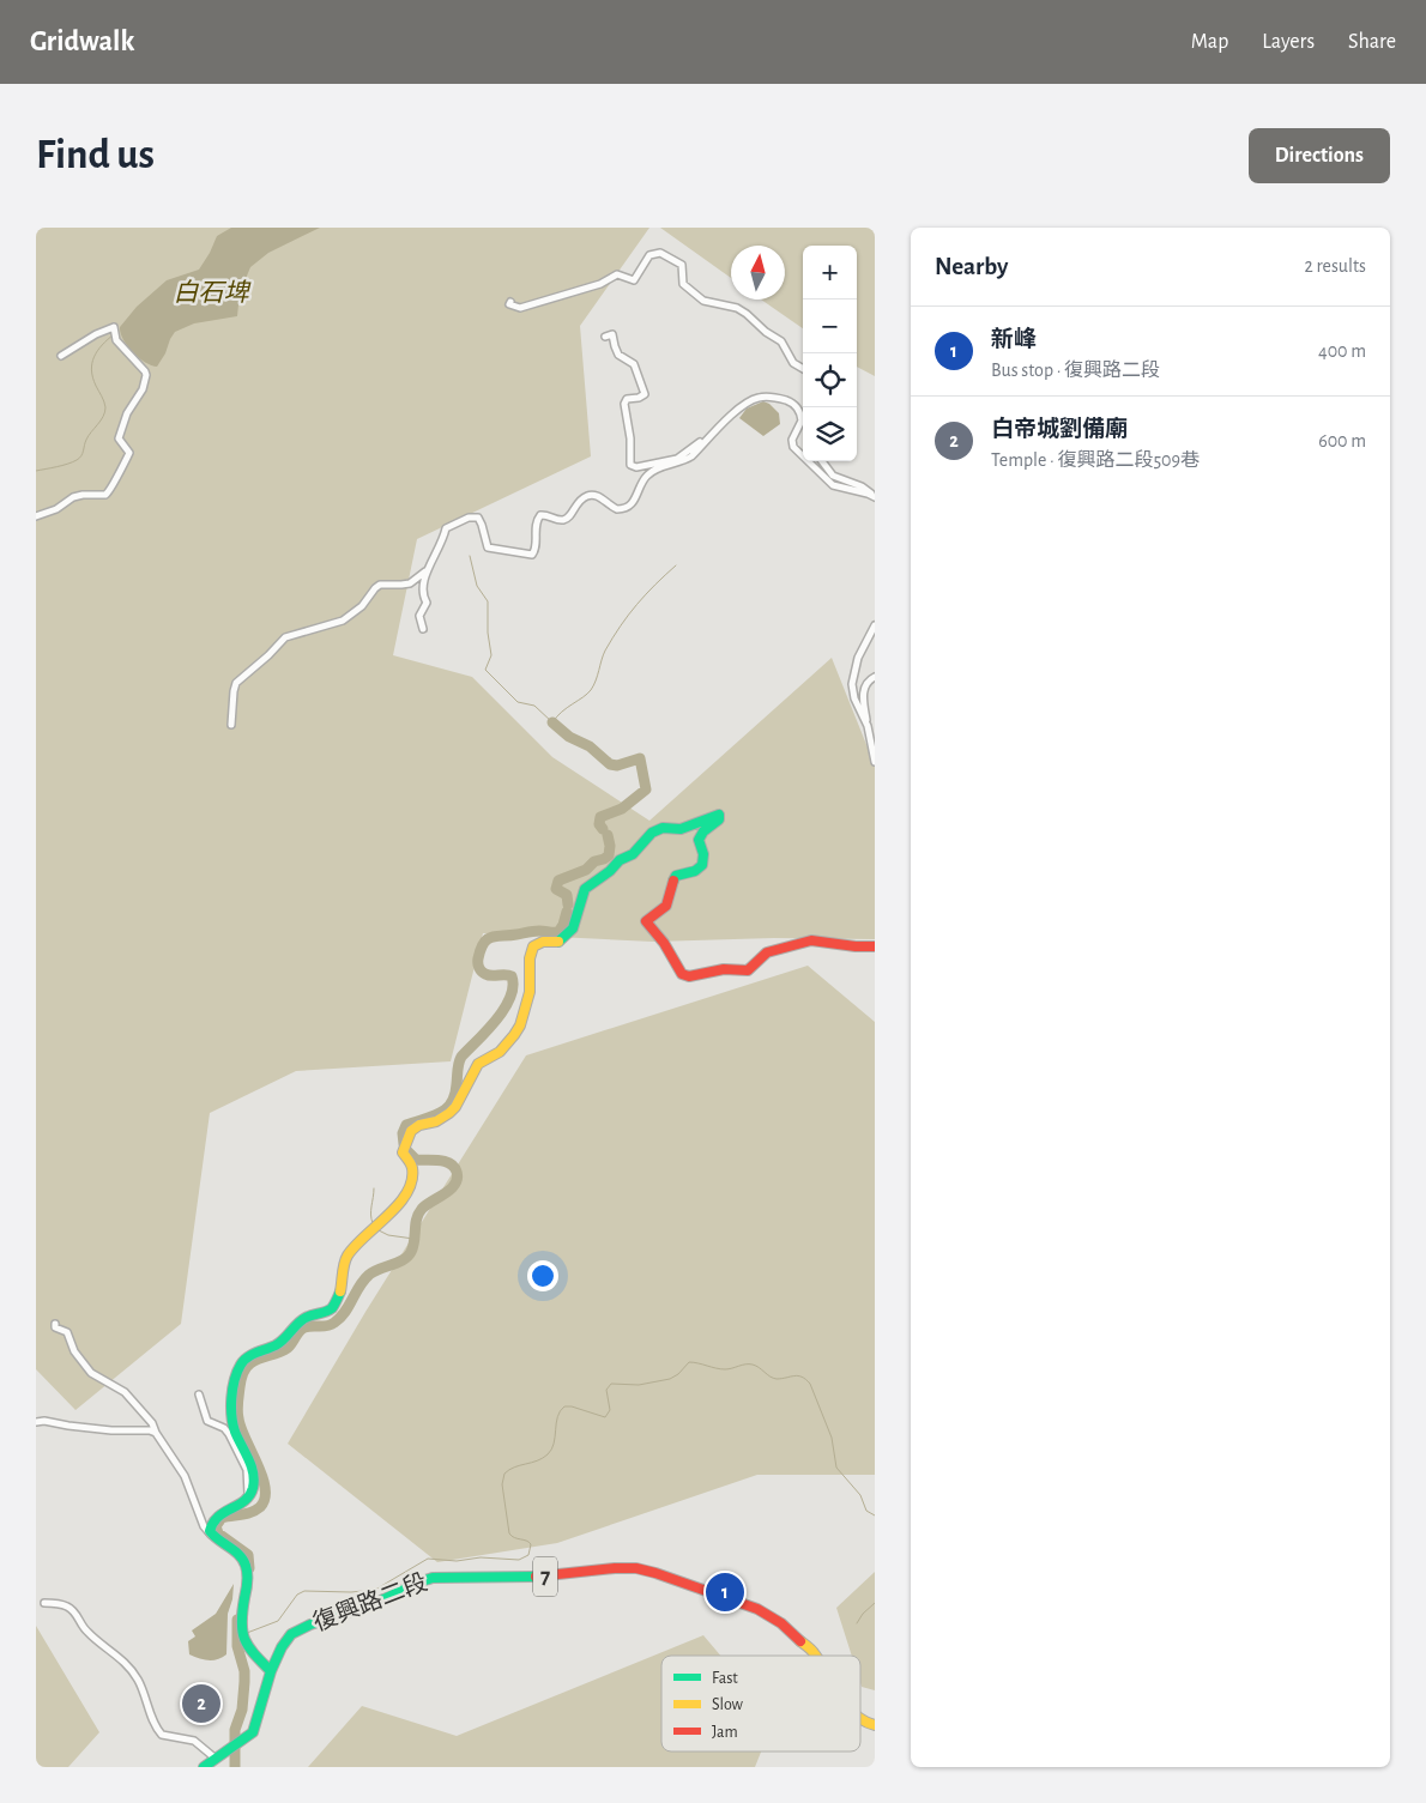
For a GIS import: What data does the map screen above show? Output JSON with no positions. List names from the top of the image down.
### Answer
{
  "streets": {
    "street": ["7", "復興路二段"]
  },
  "crossings": [
    ["7", "復興路二段"]
  ],
  "water": ["白石埤"],
  "legend": ["Fast", "Slow", "Jam"],
  "north": "top",
  "page": {
    "header": "Gridwalk",
    "nav": ["Map", "Layers", "Share"],
    "buttons": "Directions",
    "title": "Find us",
    "heading": ["Nearby", "2 results"],
    "map_buttons": ["+", "−"],
    "list": [
      {
        "mark": "1",
        "name": "新峰",
        "note": "Bus stop · 復興路二段",
        "value": "400 m"
      },
      {
        "mark": "2",
        "name": "白帝城劉備廟",
        "note": "Temple · 復興路二段509巷",
        "value": "600 m"
      }
    ],
    "pins": ["1", "2"]
  }
}
